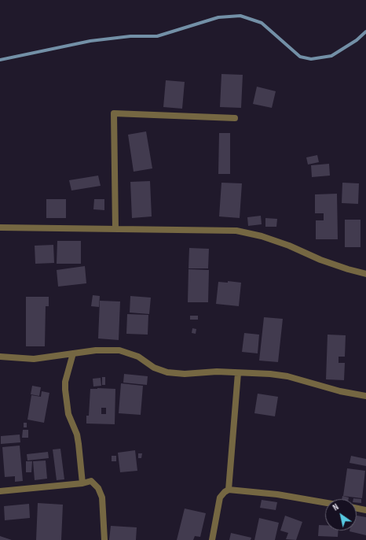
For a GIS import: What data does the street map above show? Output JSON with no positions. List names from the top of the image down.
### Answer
{
  "north": "top left"
}
